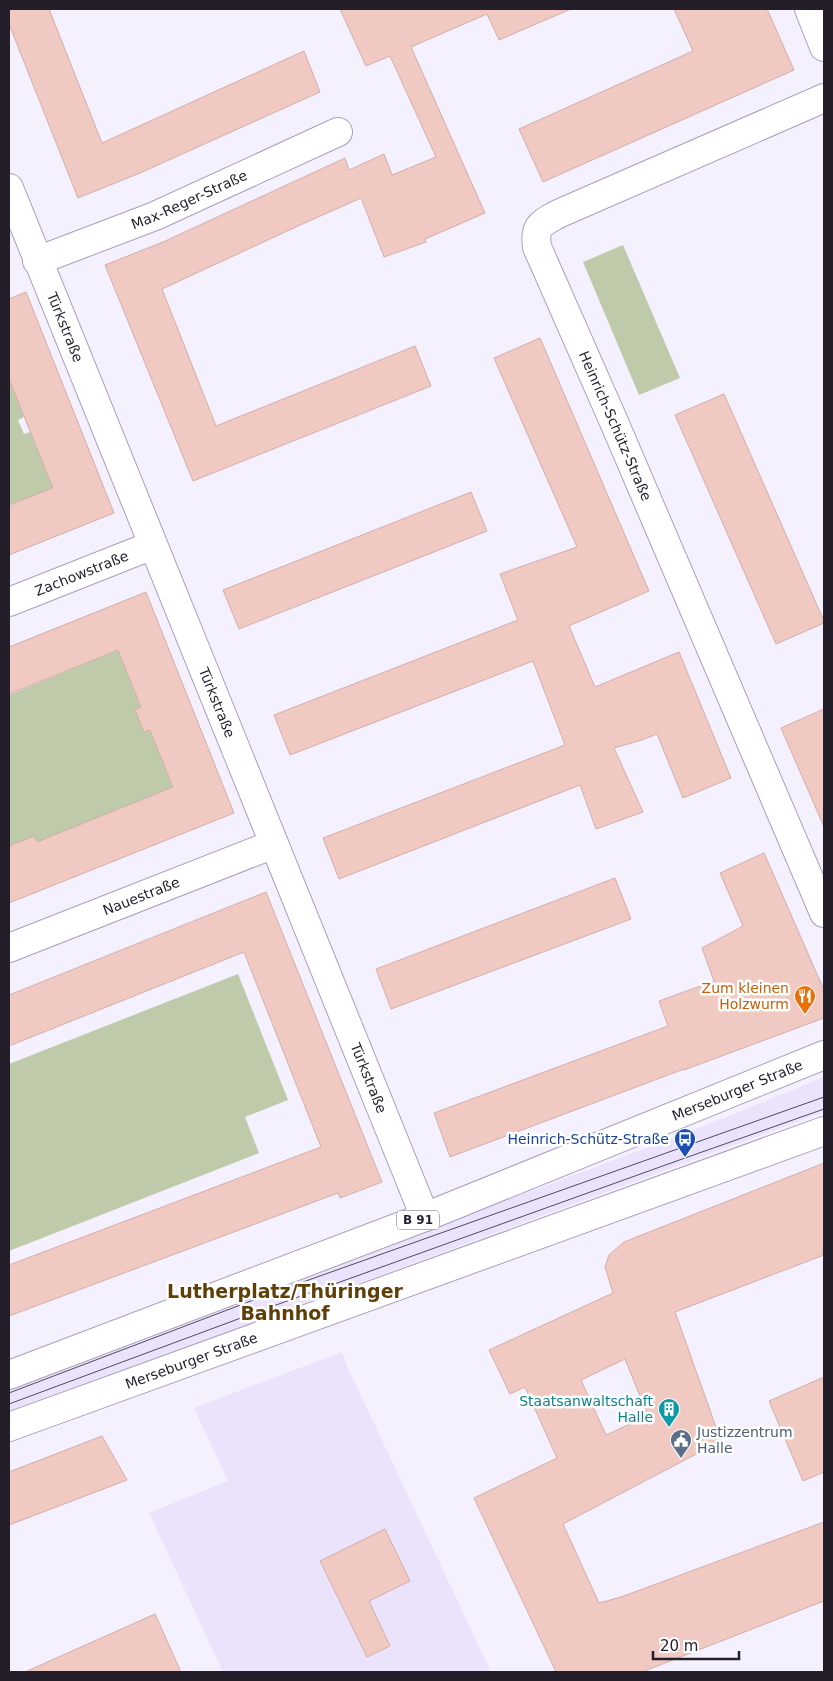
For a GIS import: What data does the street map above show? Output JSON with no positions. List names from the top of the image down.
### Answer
{
  "streets": {
    "street": [
      "Max-Reger-Straße",
      "Türkstraße",
      "Heinrich-Schütz-Straße",
      "Zachowstraße",
      "Nauestraße",
      "Merseburger Straße",
      "B 91"
    ]
  },
  "crossings": [
    ["Max-Reger-Straße", "Türkstraße"],
    ["Türkstraße", "Zachowstraße"],
    ["Türkstraße", "Nauestraße"],
    ["Türkstraße", "Merseburger Straße"]
  ],
  "districts": ["Lutherplatz/Thüringer Bahnhof"],
  "places": {
    "restaurant": ["Zum kleinen Holzwurm"],
    "bus stop": ["Heinrich-Schütz-Straße"],
    "building": ["Staatsanwaltschaft Halle"],
    "public building": ["Justizzentrum Halle"]
  },
  "scale_bar": "20 m"
}
